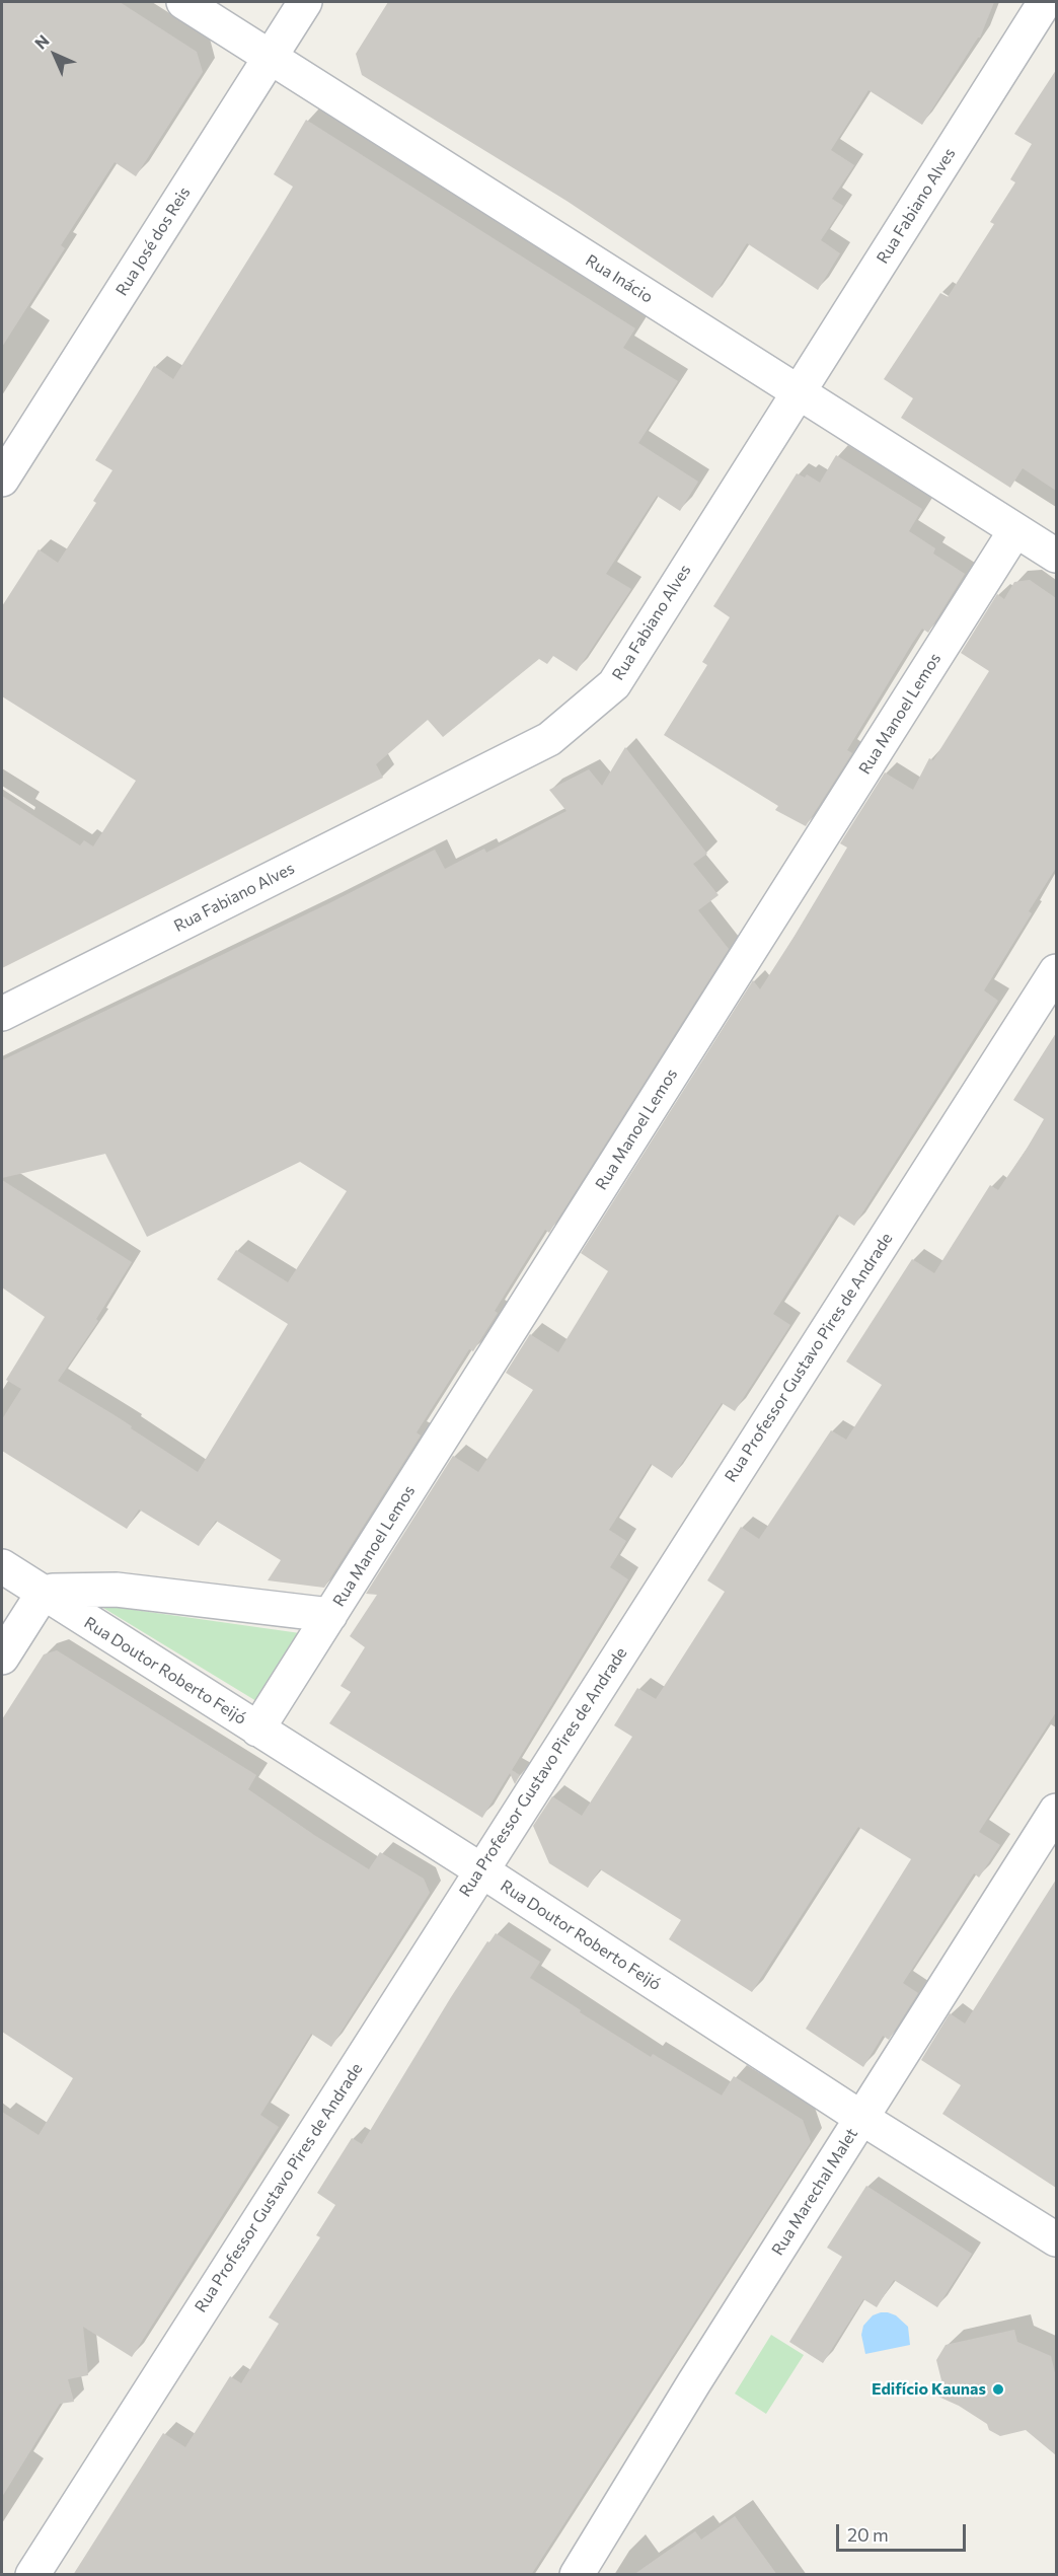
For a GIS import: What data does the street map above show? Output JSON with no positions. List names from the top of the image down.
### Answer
{
  "streets": {
    "street": [
      "Rua Fabiano Alves",
      "Rua José dos Reis",
      "Rua Inácio",
      "Rua Manoel Lemos",
      "Rua Professor Gustavo Pires de Andrade",
      "Rua Doutor Roberto Feijó",
      "Rua Marechal Malet"
    ]
  },
  "crossings": [
    ["Rua Fabiano Alves", "Rua Inácio"],
    ["Rua José dos Reis", "Rua Inácio"],
    ["Rua Inácio", "Rua Manoel Lemos"],
    ["Rua Manoel Lemos", "Rua Doutor Roberto Feijó"],
    ["Rua Professor Gustavo Pires de Andrade", "Rua Doutor Roberto Feijó"],
    ["Rua Doutor Roberto Feijó", "Rua Marechal Malet"]
  ],
  "places": ["Edifício Kaunas"],
  "scale_bar": "20 m",
  "north": "top left"
}
